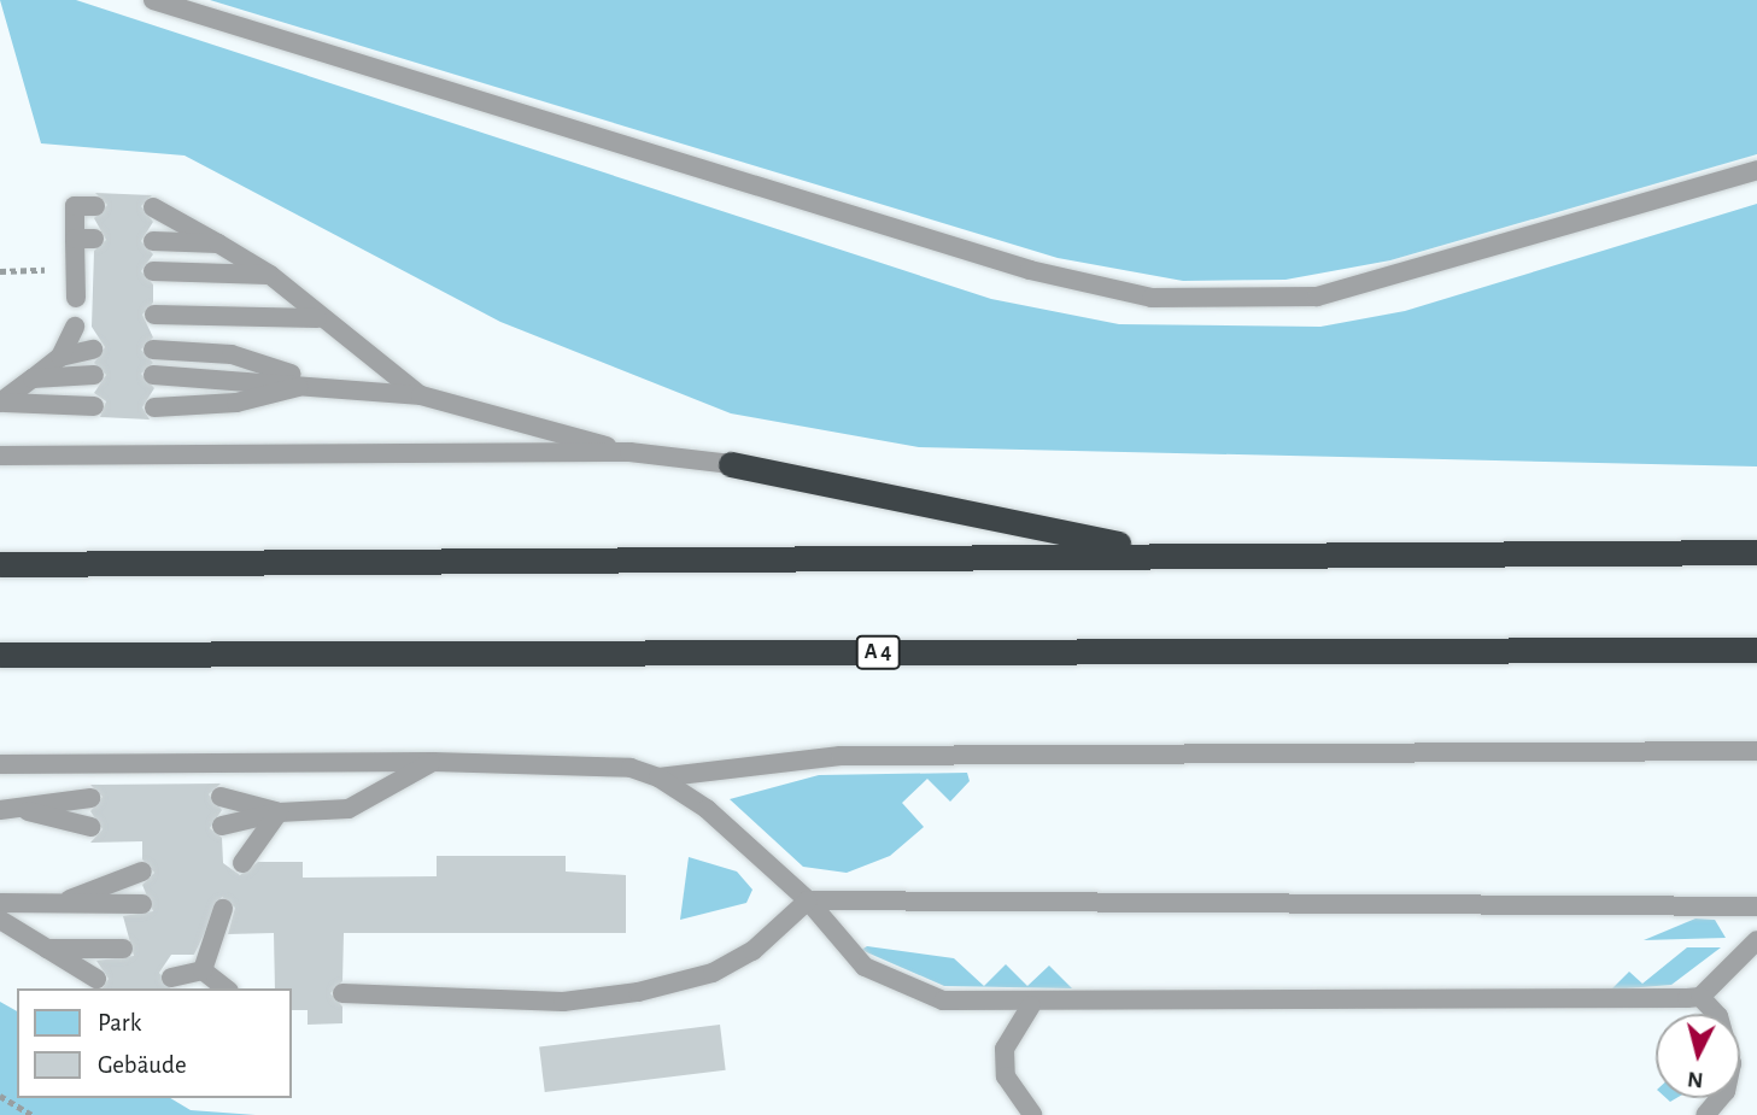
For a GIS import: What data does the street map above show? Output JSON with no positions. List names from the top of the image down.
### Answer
{
  "streets": {
    "highway": ["A 4"]
  },
  "legend": ["Park", "Gebäude"],
  "north": "bottom"
}
